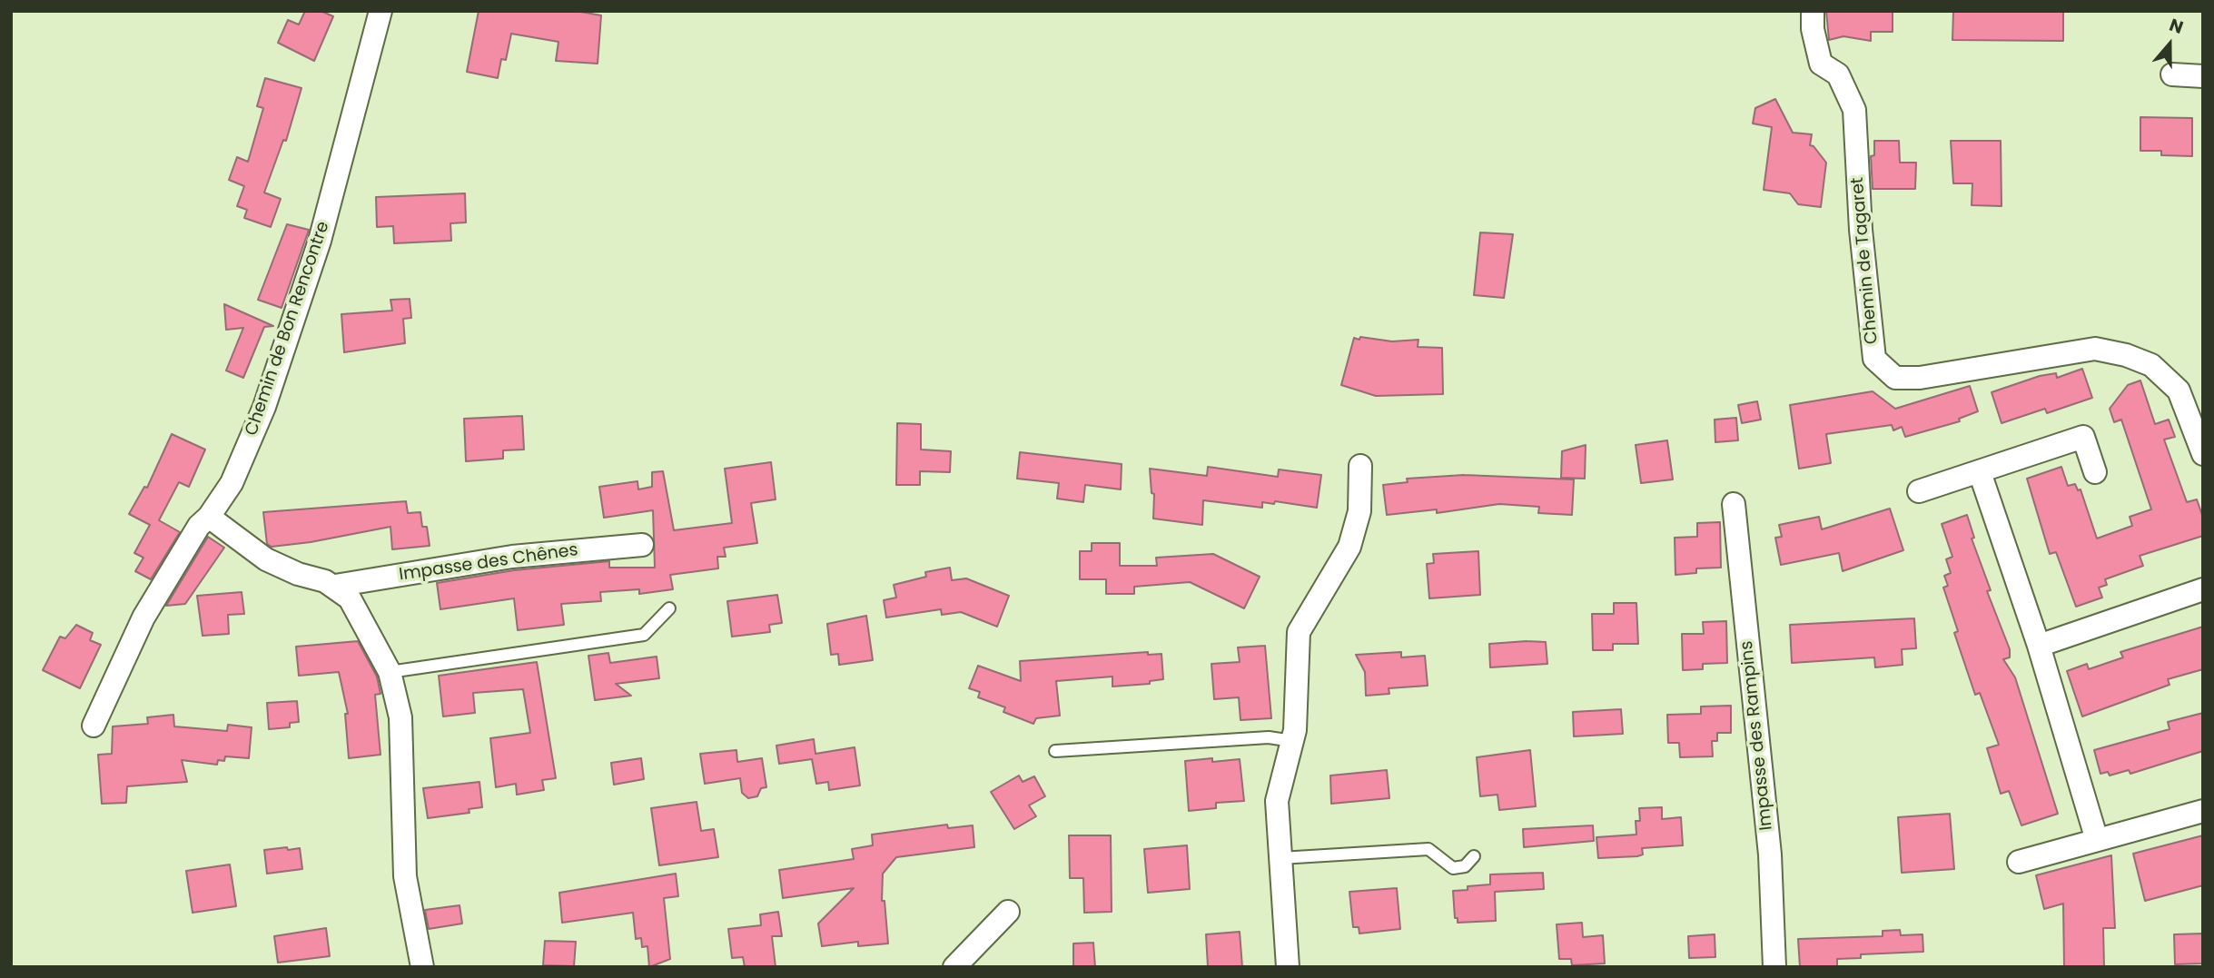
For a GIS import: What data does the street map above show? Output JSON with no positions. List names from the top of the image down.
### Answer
{
  "streets": {
    "street": [
      "Chemin de Tagaret",
      "Chemin de Bon Rencontre",
      "Impasse des Chênes",
      "Impasse des Rampins"
    ]
  },
  "north": "top"
}
